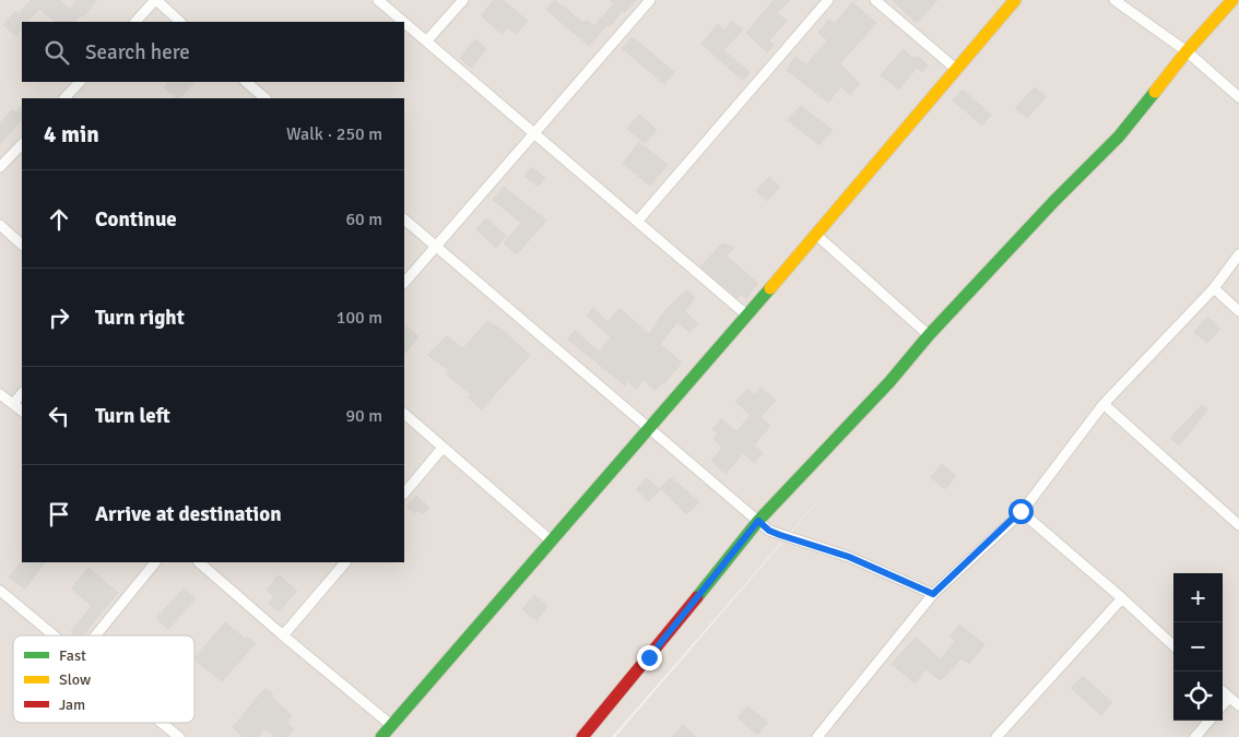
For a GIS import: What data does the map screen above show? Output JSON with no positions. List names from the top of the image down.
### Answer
{
  "legend": ["Fast", "Slow", "Jam"],
  "page": {
    "search": "Search here",
    "heading": ["4 min", "Walk · 250 m"],
    "list": [
      ["Continue", "60 m"],
      ["Turn right", "100 m"],
      ["Turn left", "90 m"],
      "Arrive at destination"
    ],
    "map_buttons": ["+", "−"]
  }
}
